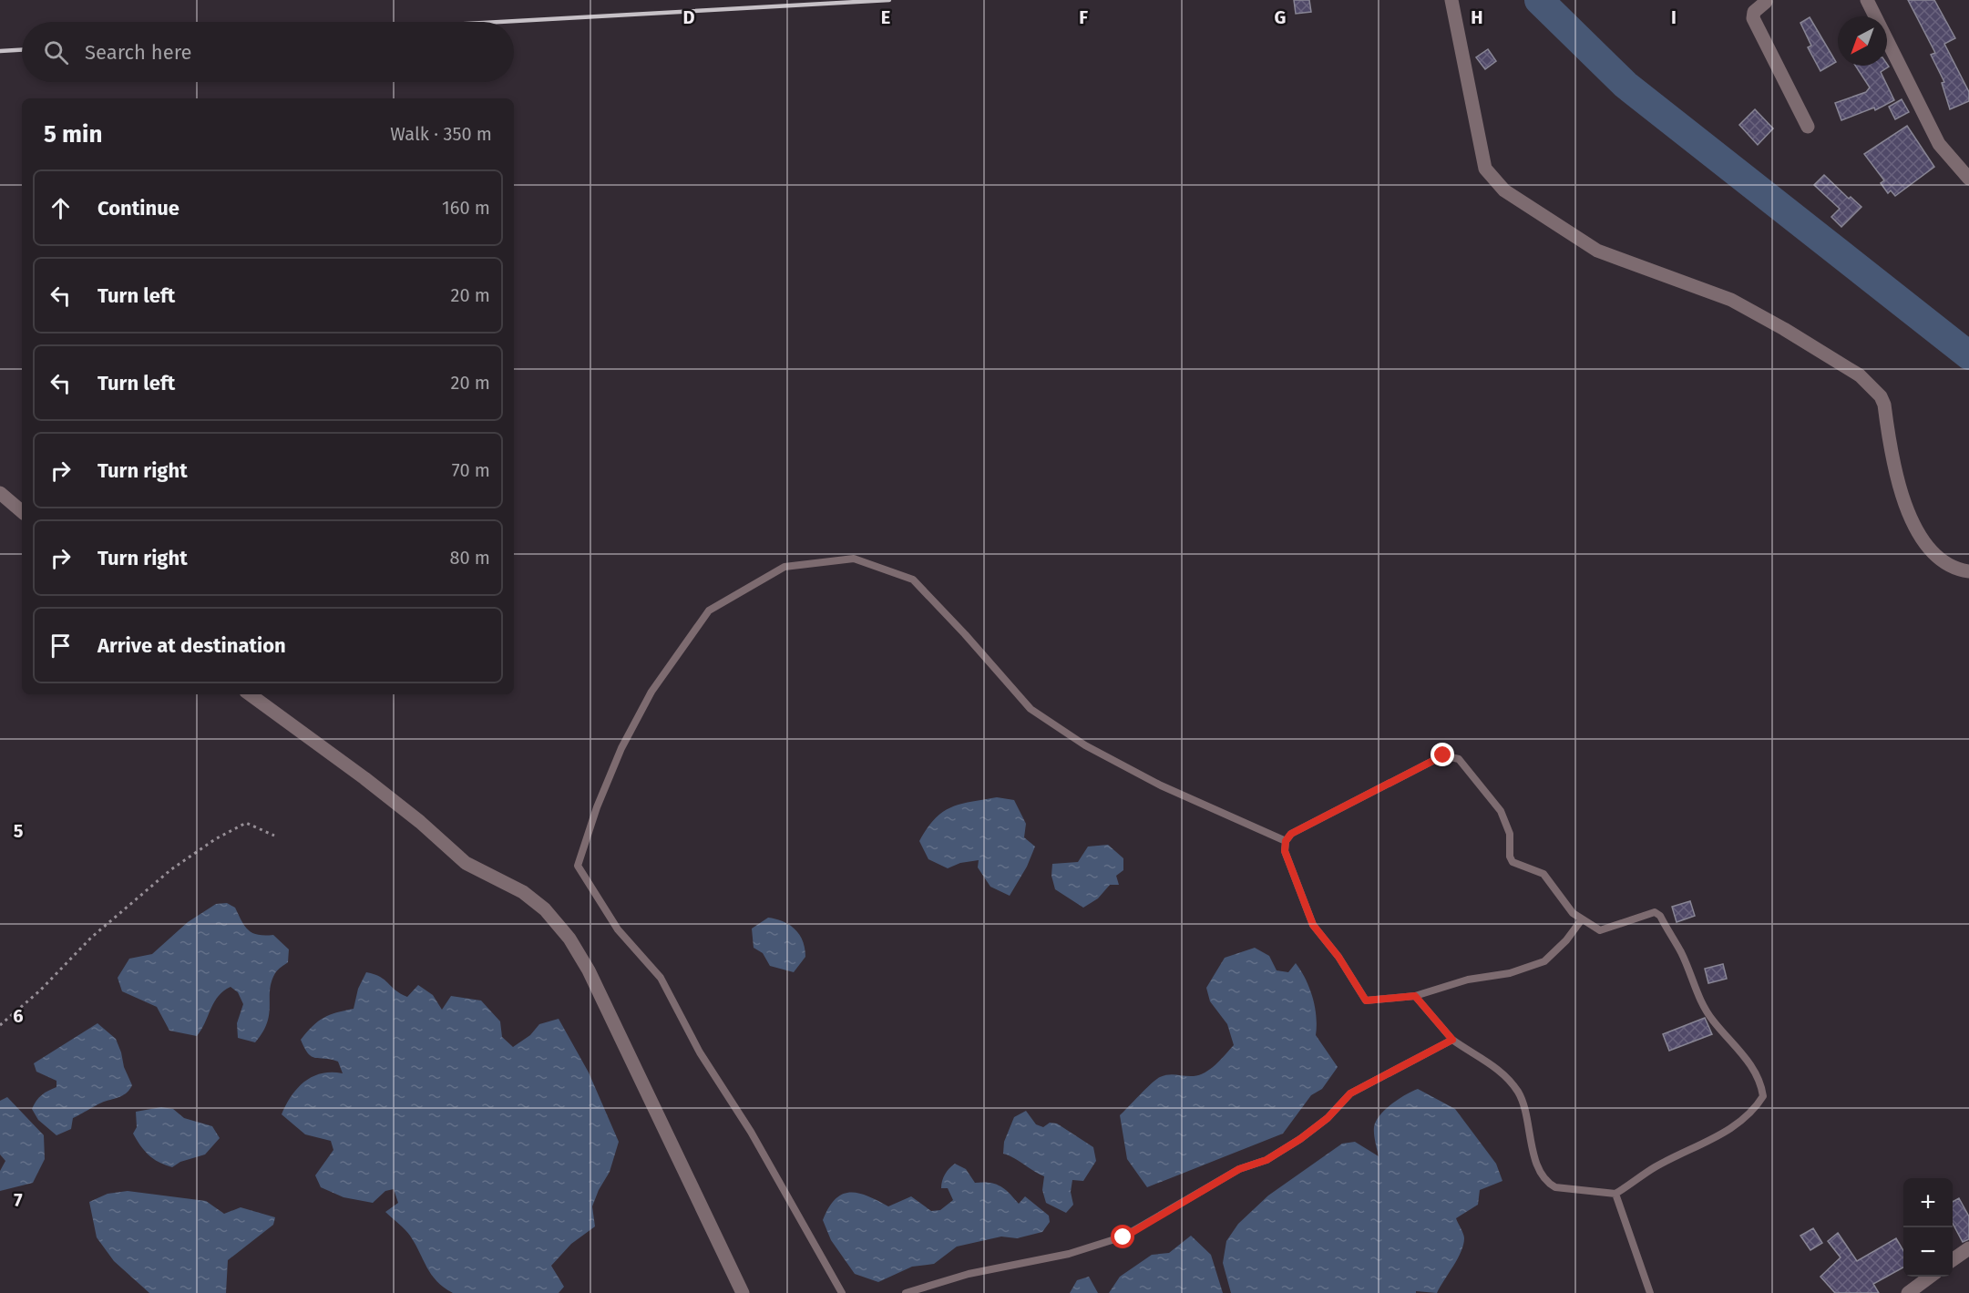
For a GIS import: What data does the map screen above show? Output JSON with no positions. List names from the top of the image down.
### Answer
{
  "north": "bottom left",
  "page": {
    "search": "Search here",
    "heading": ["5 min", "Walk · 350 m"],
    "list": [
      ["Continue", "160 m"],
      ["Turn left", "20 m"],
      ["Turn left", "20 m"],
      ["Turn right", "70 m"],
      ["Turn right", "80 m"],
      "Arrive at destination"
    ],
    "map_buttons": ["+", "−"]
  },
  "grid": {
    "columns": [
      "D",
      "E",
      "F",
      "G",
      "H",
      "I"
    ],
    "rows": ["5", "6", "7"]
  }
}
